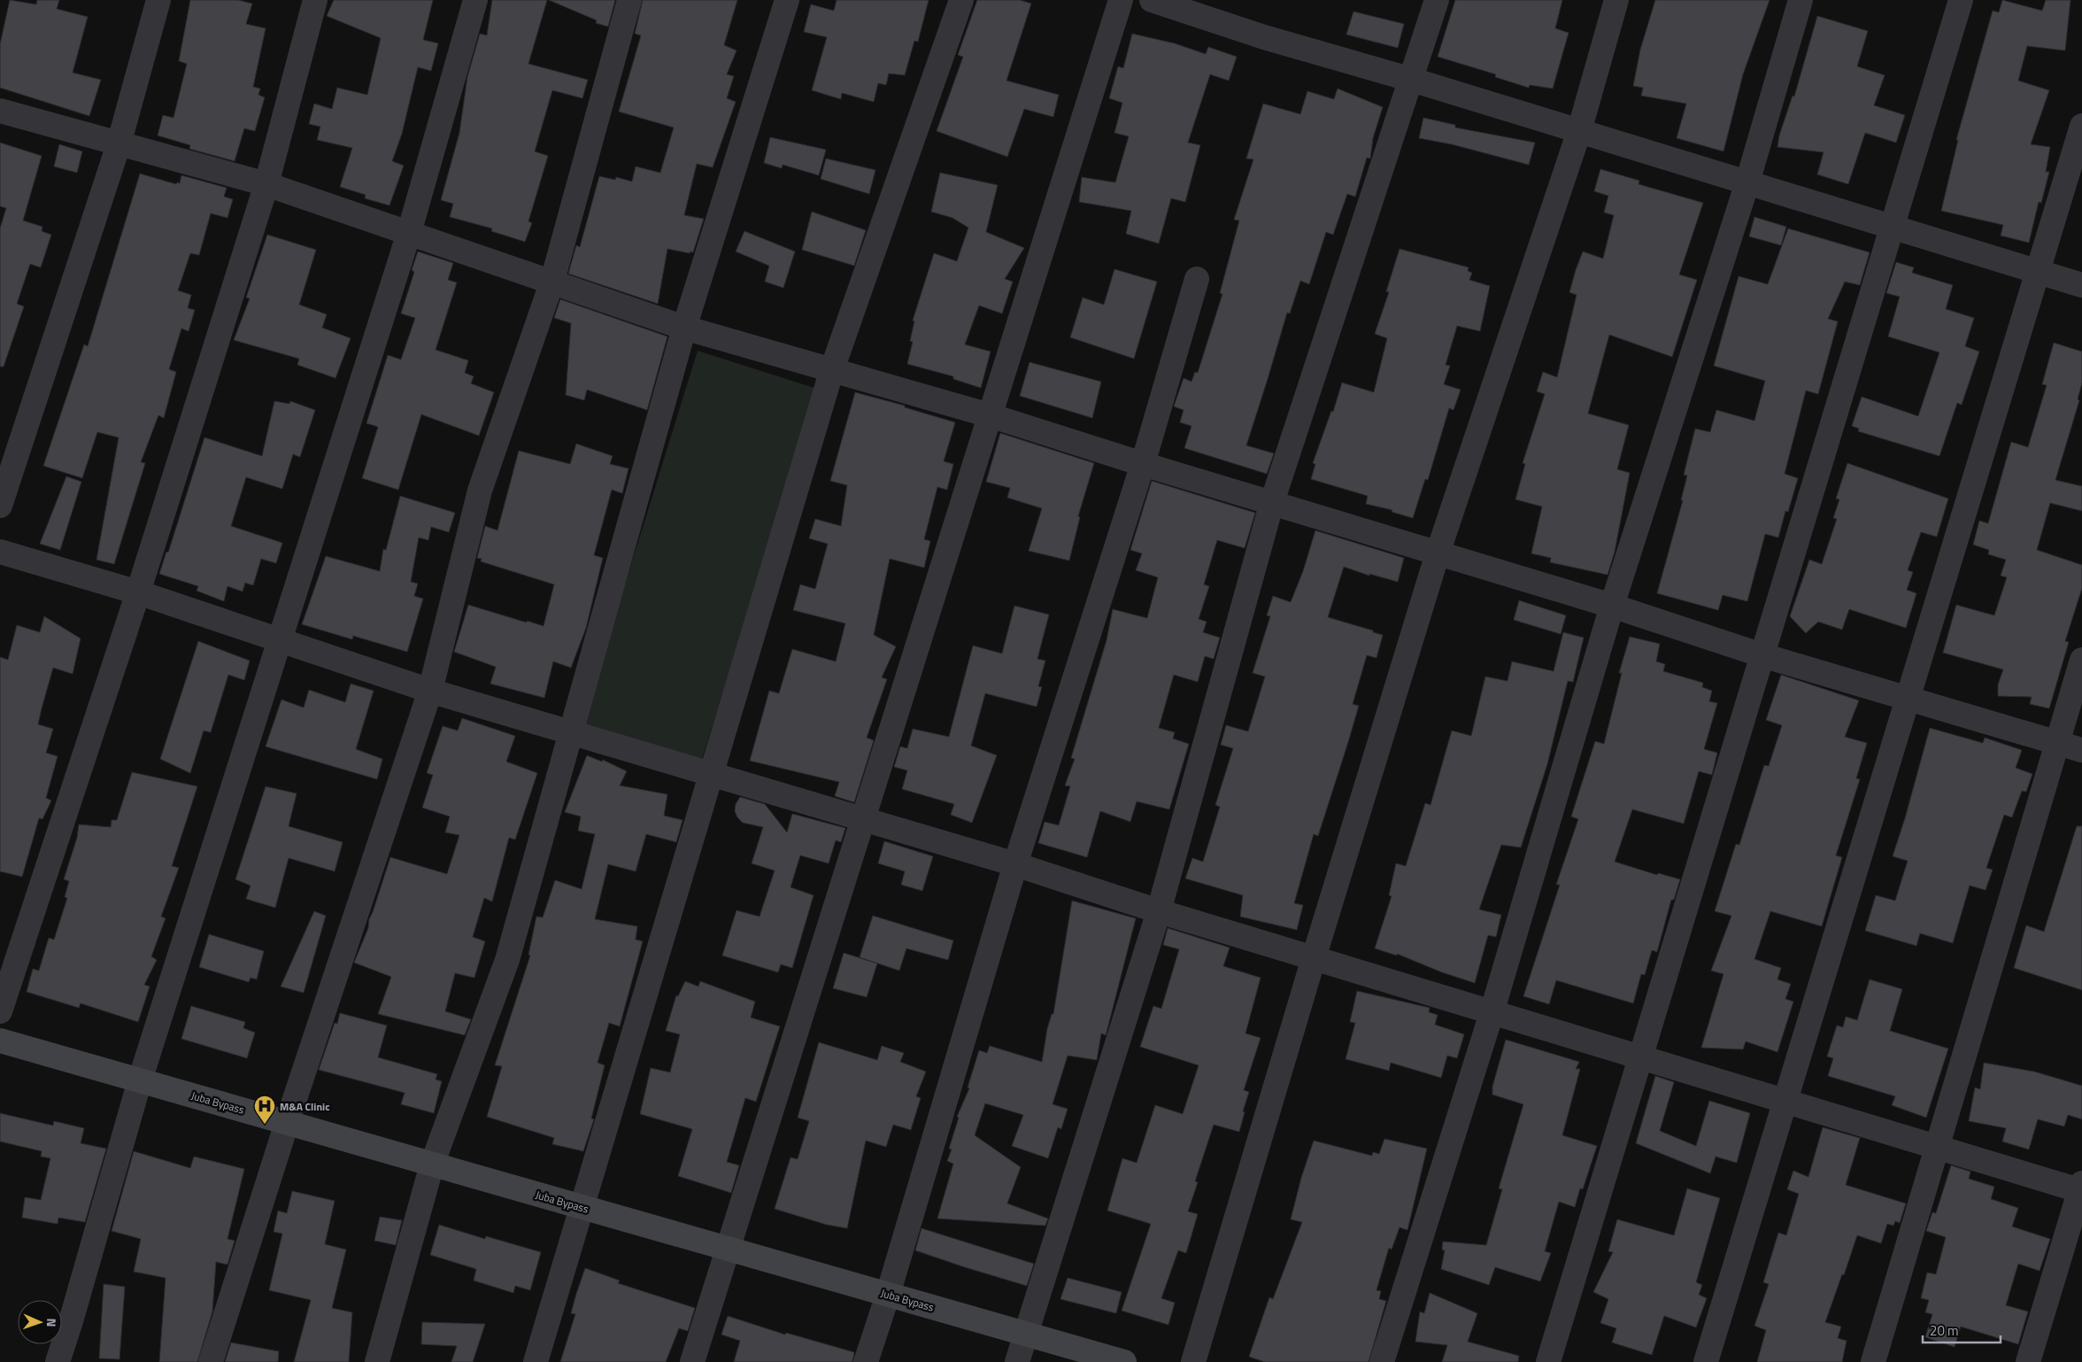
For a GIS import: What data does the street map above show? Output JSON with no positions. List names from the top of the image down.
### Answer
{
  "streets": {
    "main road": ["Juba Bypass"]
  },
  "places": {
    "hospital": ["M&A Clinic"]
  },
  "scale_bar": "20 m",
  "north": "right"
}
